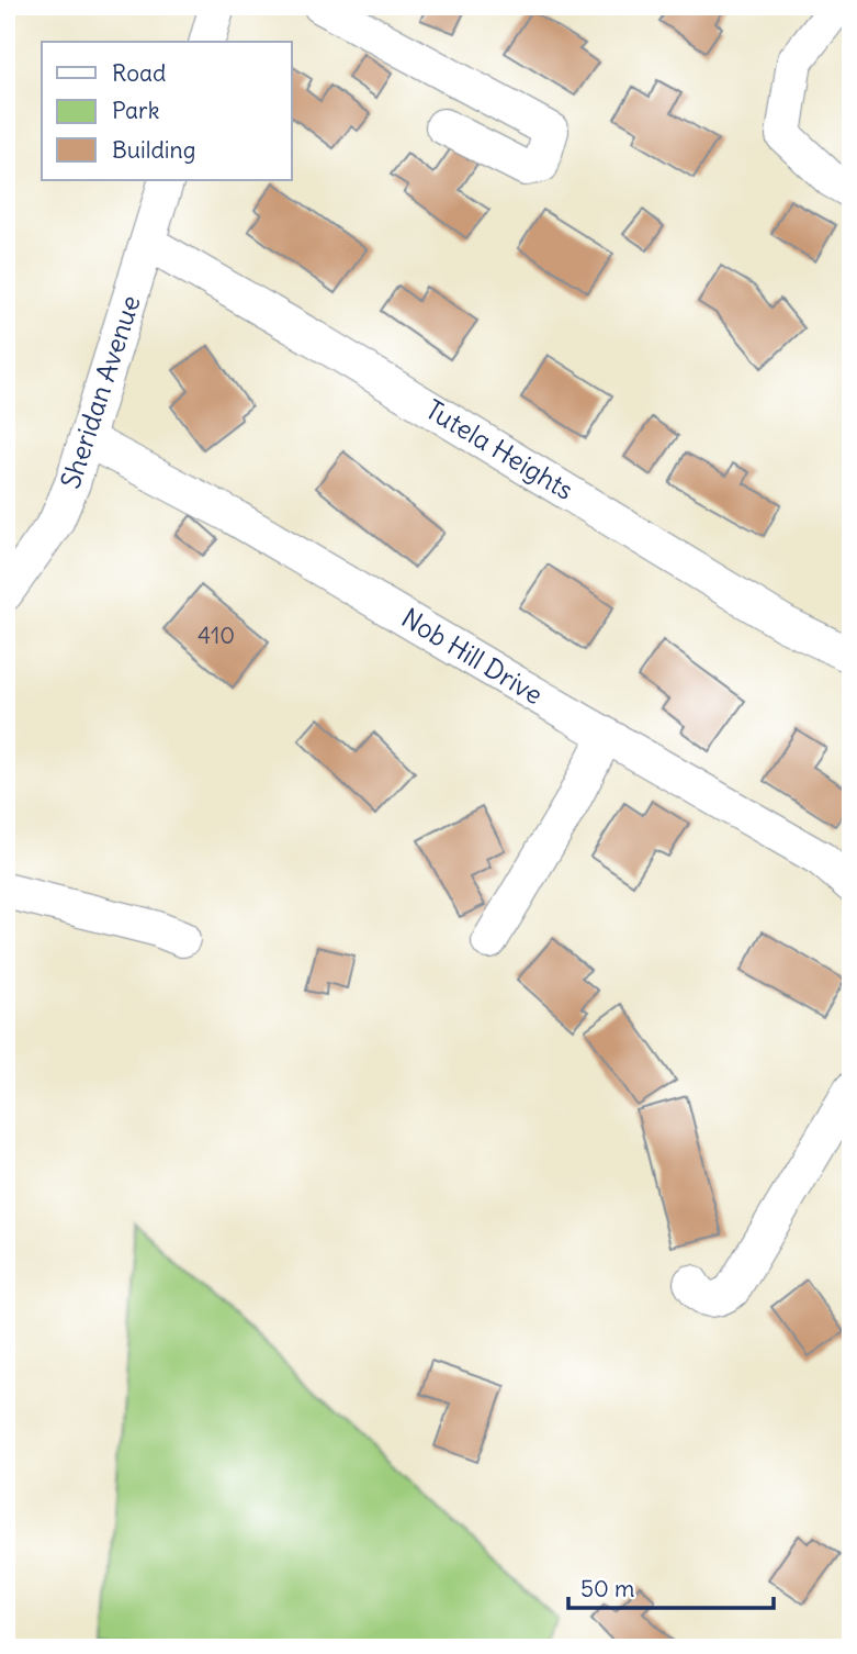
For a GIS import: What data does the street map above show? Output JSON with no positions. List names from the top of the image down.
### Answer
{
  "streets": {
    "street": ["Sheridan Avenue", "Tutela Heights", "Nob Hill Drive"]
  },
  "crossings": [
    ["Sheridan Avenue", "Tutela Heights"],
    ["Sheridan Avenue", "Nob Hill Drive"]
  ],
  "house_numbers": ["410"],
  "legend": ["Road", "Park", "Building"],
  "scale_bar": "50 m"
}
